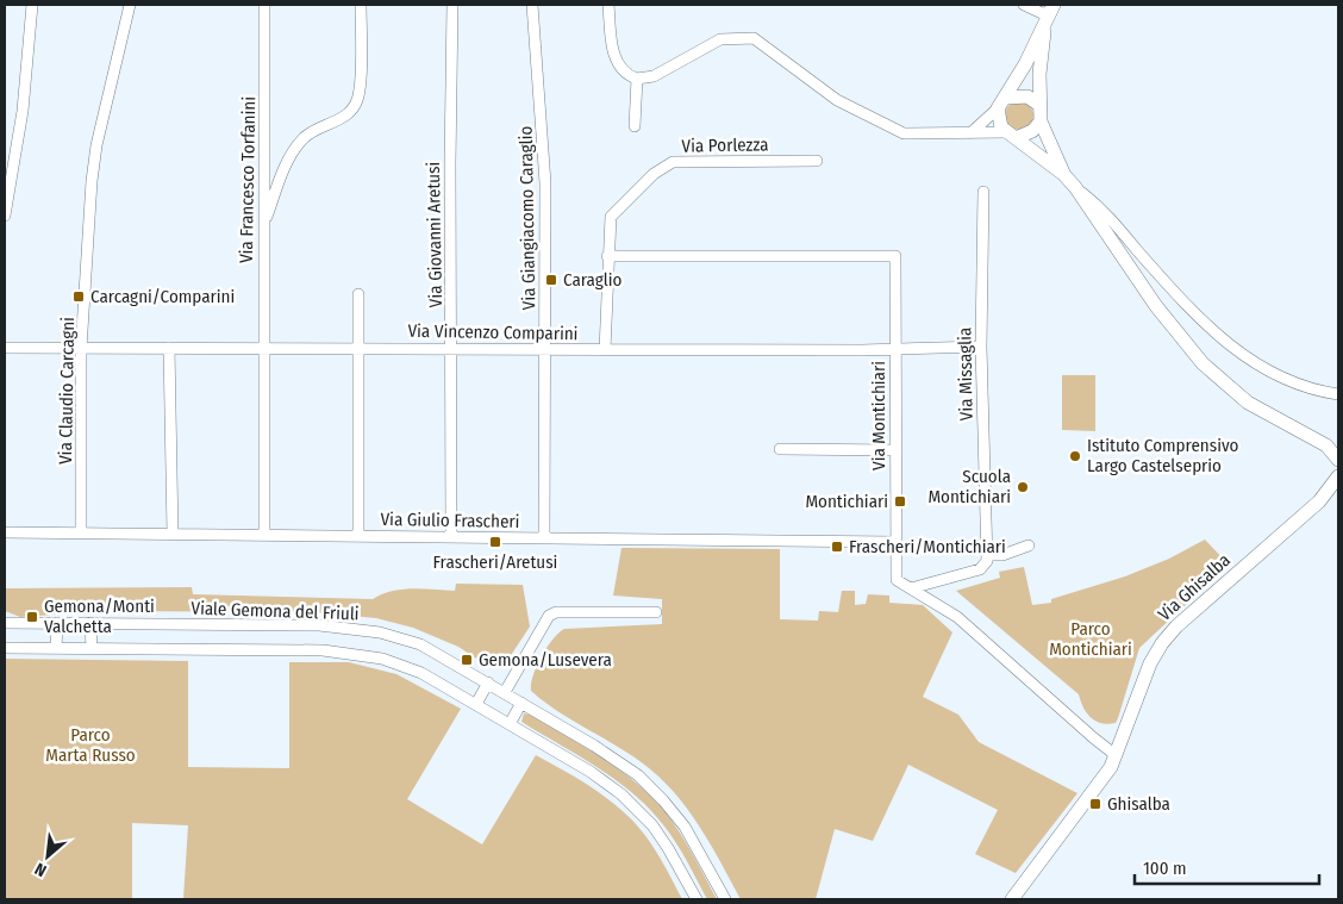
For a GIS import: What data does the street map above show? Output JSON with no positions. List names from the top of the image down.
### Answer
{
  "streets": {
    "street": [
      "Via Porlezza",
      "Via Francesco Torfanini",
      "Via Giangiacomo Caraglio",
      "Via Giovanni Aretusi",
      "Via Vincenzo Comparini",
      "Via Missaglia",
      "Via Claudio Carcagni",
      "Via Montichiari",
      "Via Giulio Frascheri",
      "Via Ghisalba",
      "Viale Gemona del Friuli"
    ]
  },
  "crossings": [
    ["Via Porlezza", "Via Vincenzo Comparini"],
    ["Via Porlezza", "Via Montichiari"],
    ["Via Francesco Torfanini", "Via Vincenzo Comparini"],
    ["Via Francesco Torfanini", "Via Giulio Frascheri"],
    ["Via Giangiacomo Caraglio", "Via Vincenzo Comparini"],
    ["Via Giangiacomo Caraglio", "Via Giulio Frascheri"],
    ["Via Giovanni Aretusi", "Via Vincenzo Comparini"],
    ["Via Giovanni Aretusi", "Via Giulio Frascheri"],
    ["Via Vincenzo Comparini", "Via Missaglia"],
    ["Via Vincenzo Comparini", "Via Claudio Carcagni"],
    ["Via Vincenzo Comparini", "Via Montichiari"],
    ["Via Claudio Carcagni", "Via Giulio Frascheri"],
    ["Via Montichiari", "Via Giulio Frascheri"],
    ["Via Montichiari", "Via Ghisalba"]
  ],
  "parks": ["Parco Montichiari", "Parco Marta Russo"],
  "places": {
    "transit": [
      "Caraglio",
      "Carcagni/Comparini",
      "Montichiari",
      "Frascheri/Aretusi",
      "Frascheri/Montichiari",
      "Gemona/Monti Valchetta",
      "Gemona/Lusevera",
      "Ghisalba"
    ],
    "other": ["Istituto Comprensivo Largo Castelseprio", "Scuola Montichiari"]
  },
  "scale_bar": "100 m",
  "north": "bottom left"
}
